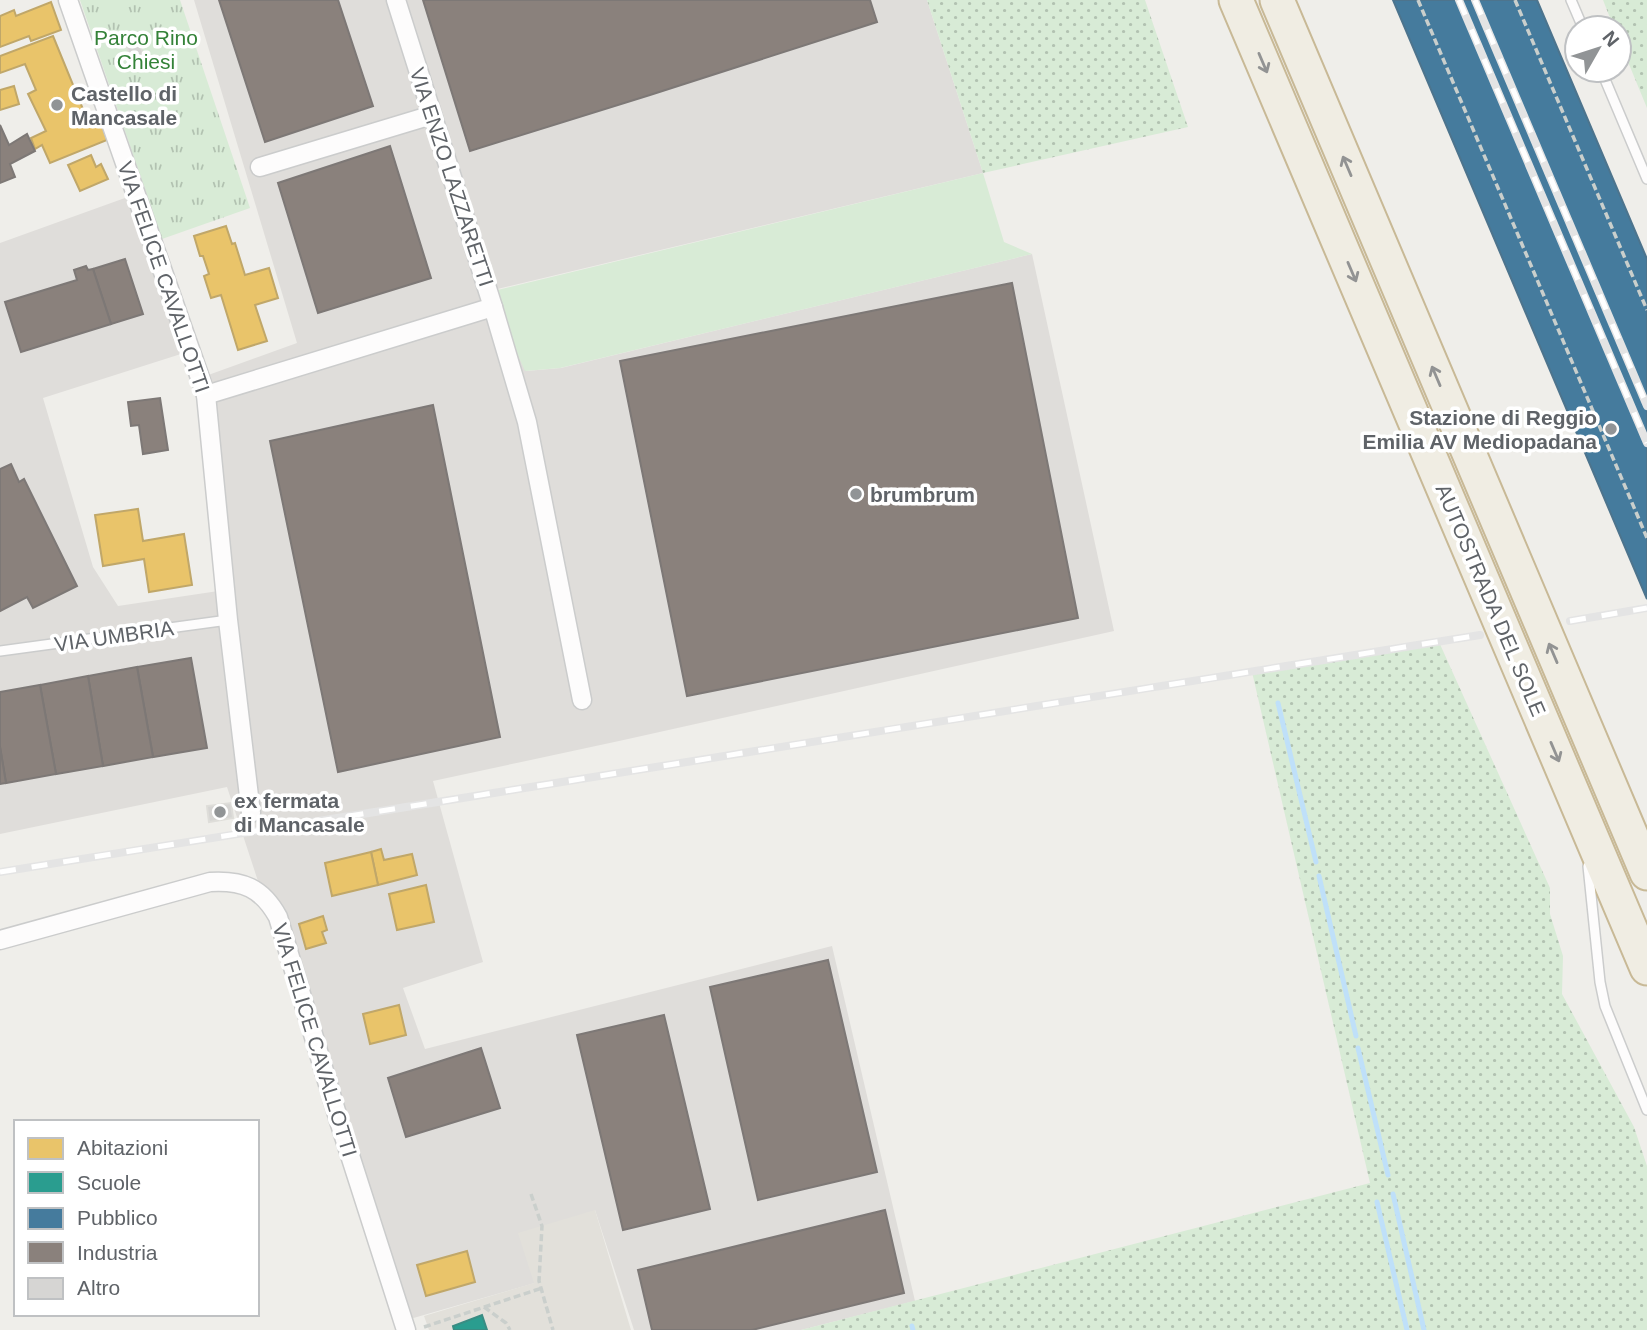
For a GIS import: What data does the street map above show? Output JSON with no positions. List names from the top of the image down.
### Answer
{
  "streets": {
    "highway": ["AUTOSTRADA DEL SOLE"],
    "street": ["VIA ENZO LAZZARETTI", "VIA FELICE CAVALLOTTI"],
    "lane": ["VIA UMBRIA"]
  },
  "crossings": [
    ["VIA ENZO LAZZARETTI", "VIA FELICE CAVALLOTTI"],
    ["VIA FELICE CAVALLOTTI", "VIA UMBRIA"]
  ],
  "parks": ["Parco Rino Chiesi"],
  "places": [
    "Castello di Mancasale",
    "Stazione di Reggio Emilia AV Mediopadana",
    "brumbrum",
    "ex fermata di Mancasale"
  ],
  "legend": [
    "Abitazioni",
    "Scuole",
    "Pubblico",
    "Industria",
    "Altro"
  ],
  "north": "top right"
}
